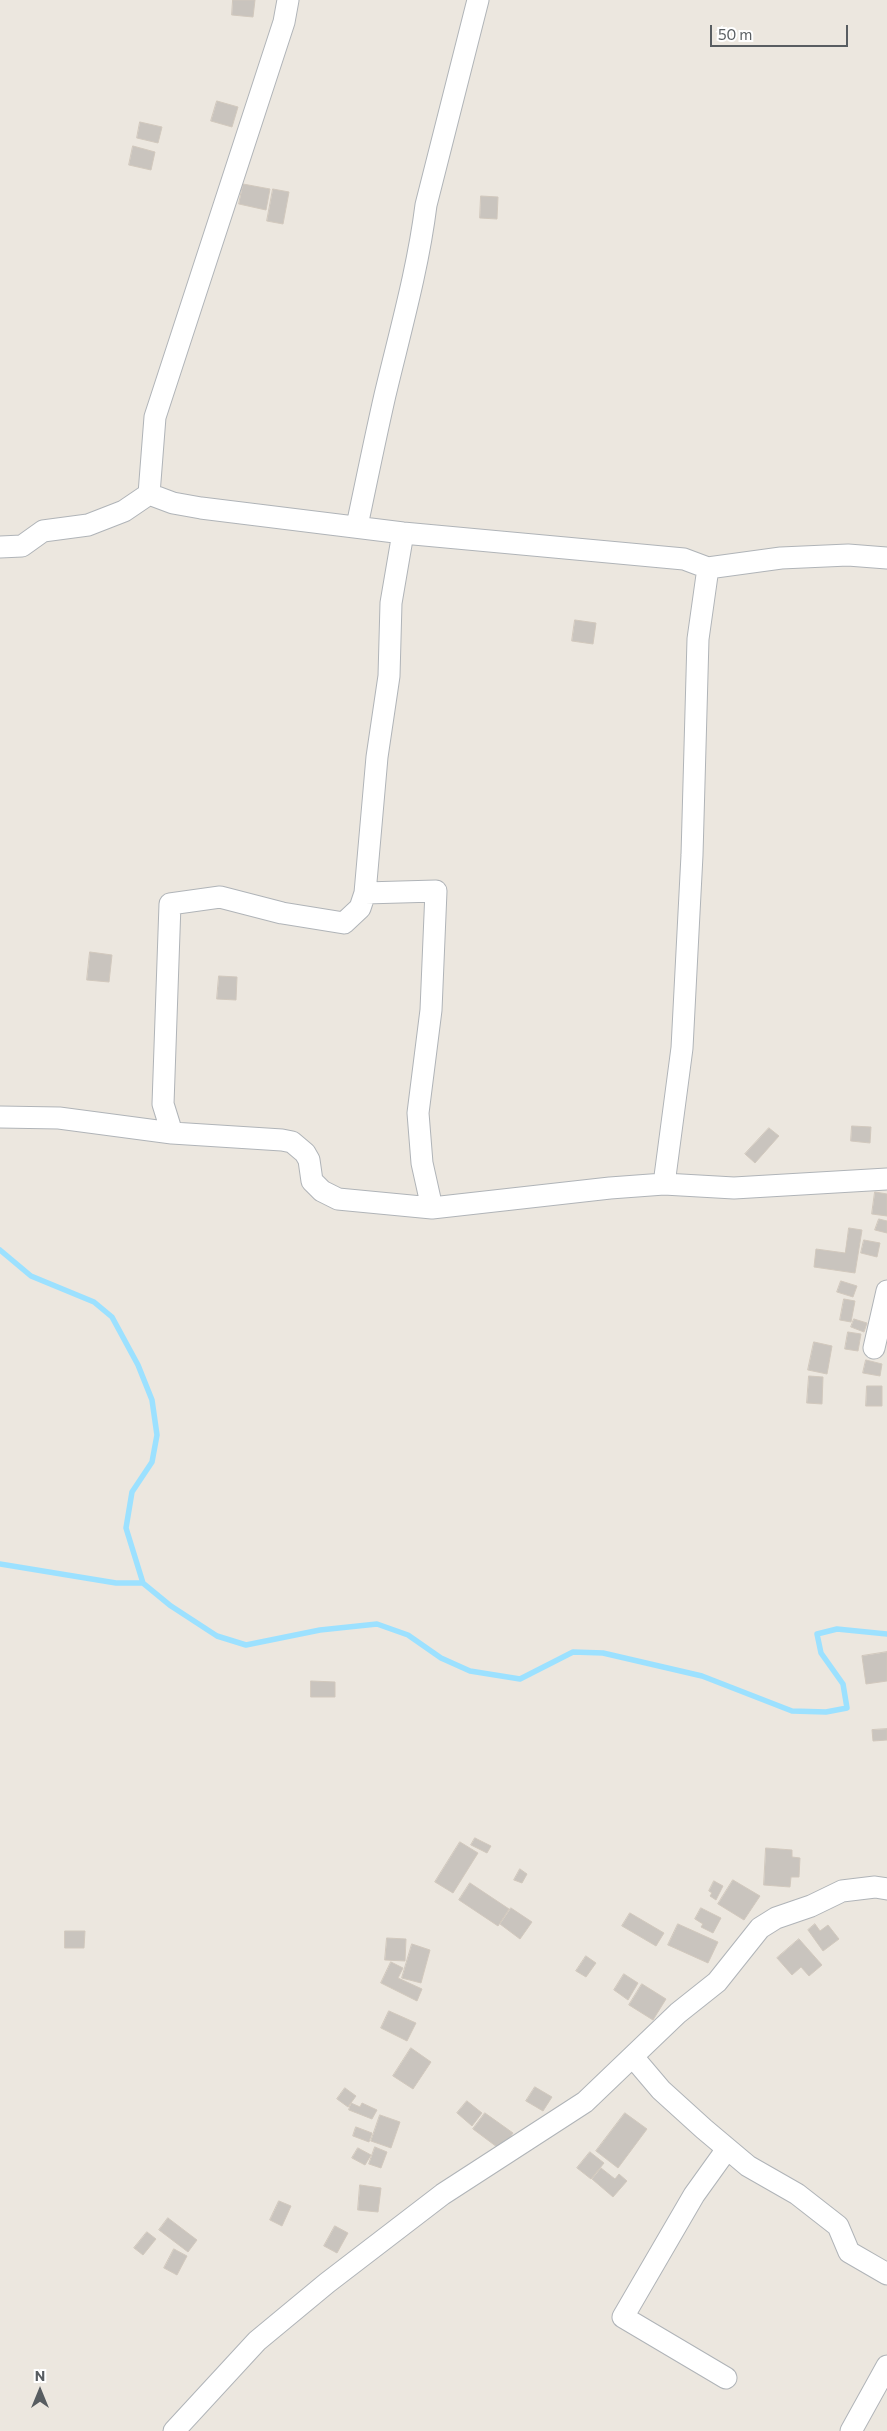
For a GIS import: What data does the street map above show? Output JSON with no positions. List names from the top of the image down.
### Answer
{
  "scale_bar": "50 m",
  "north": "top"
}
